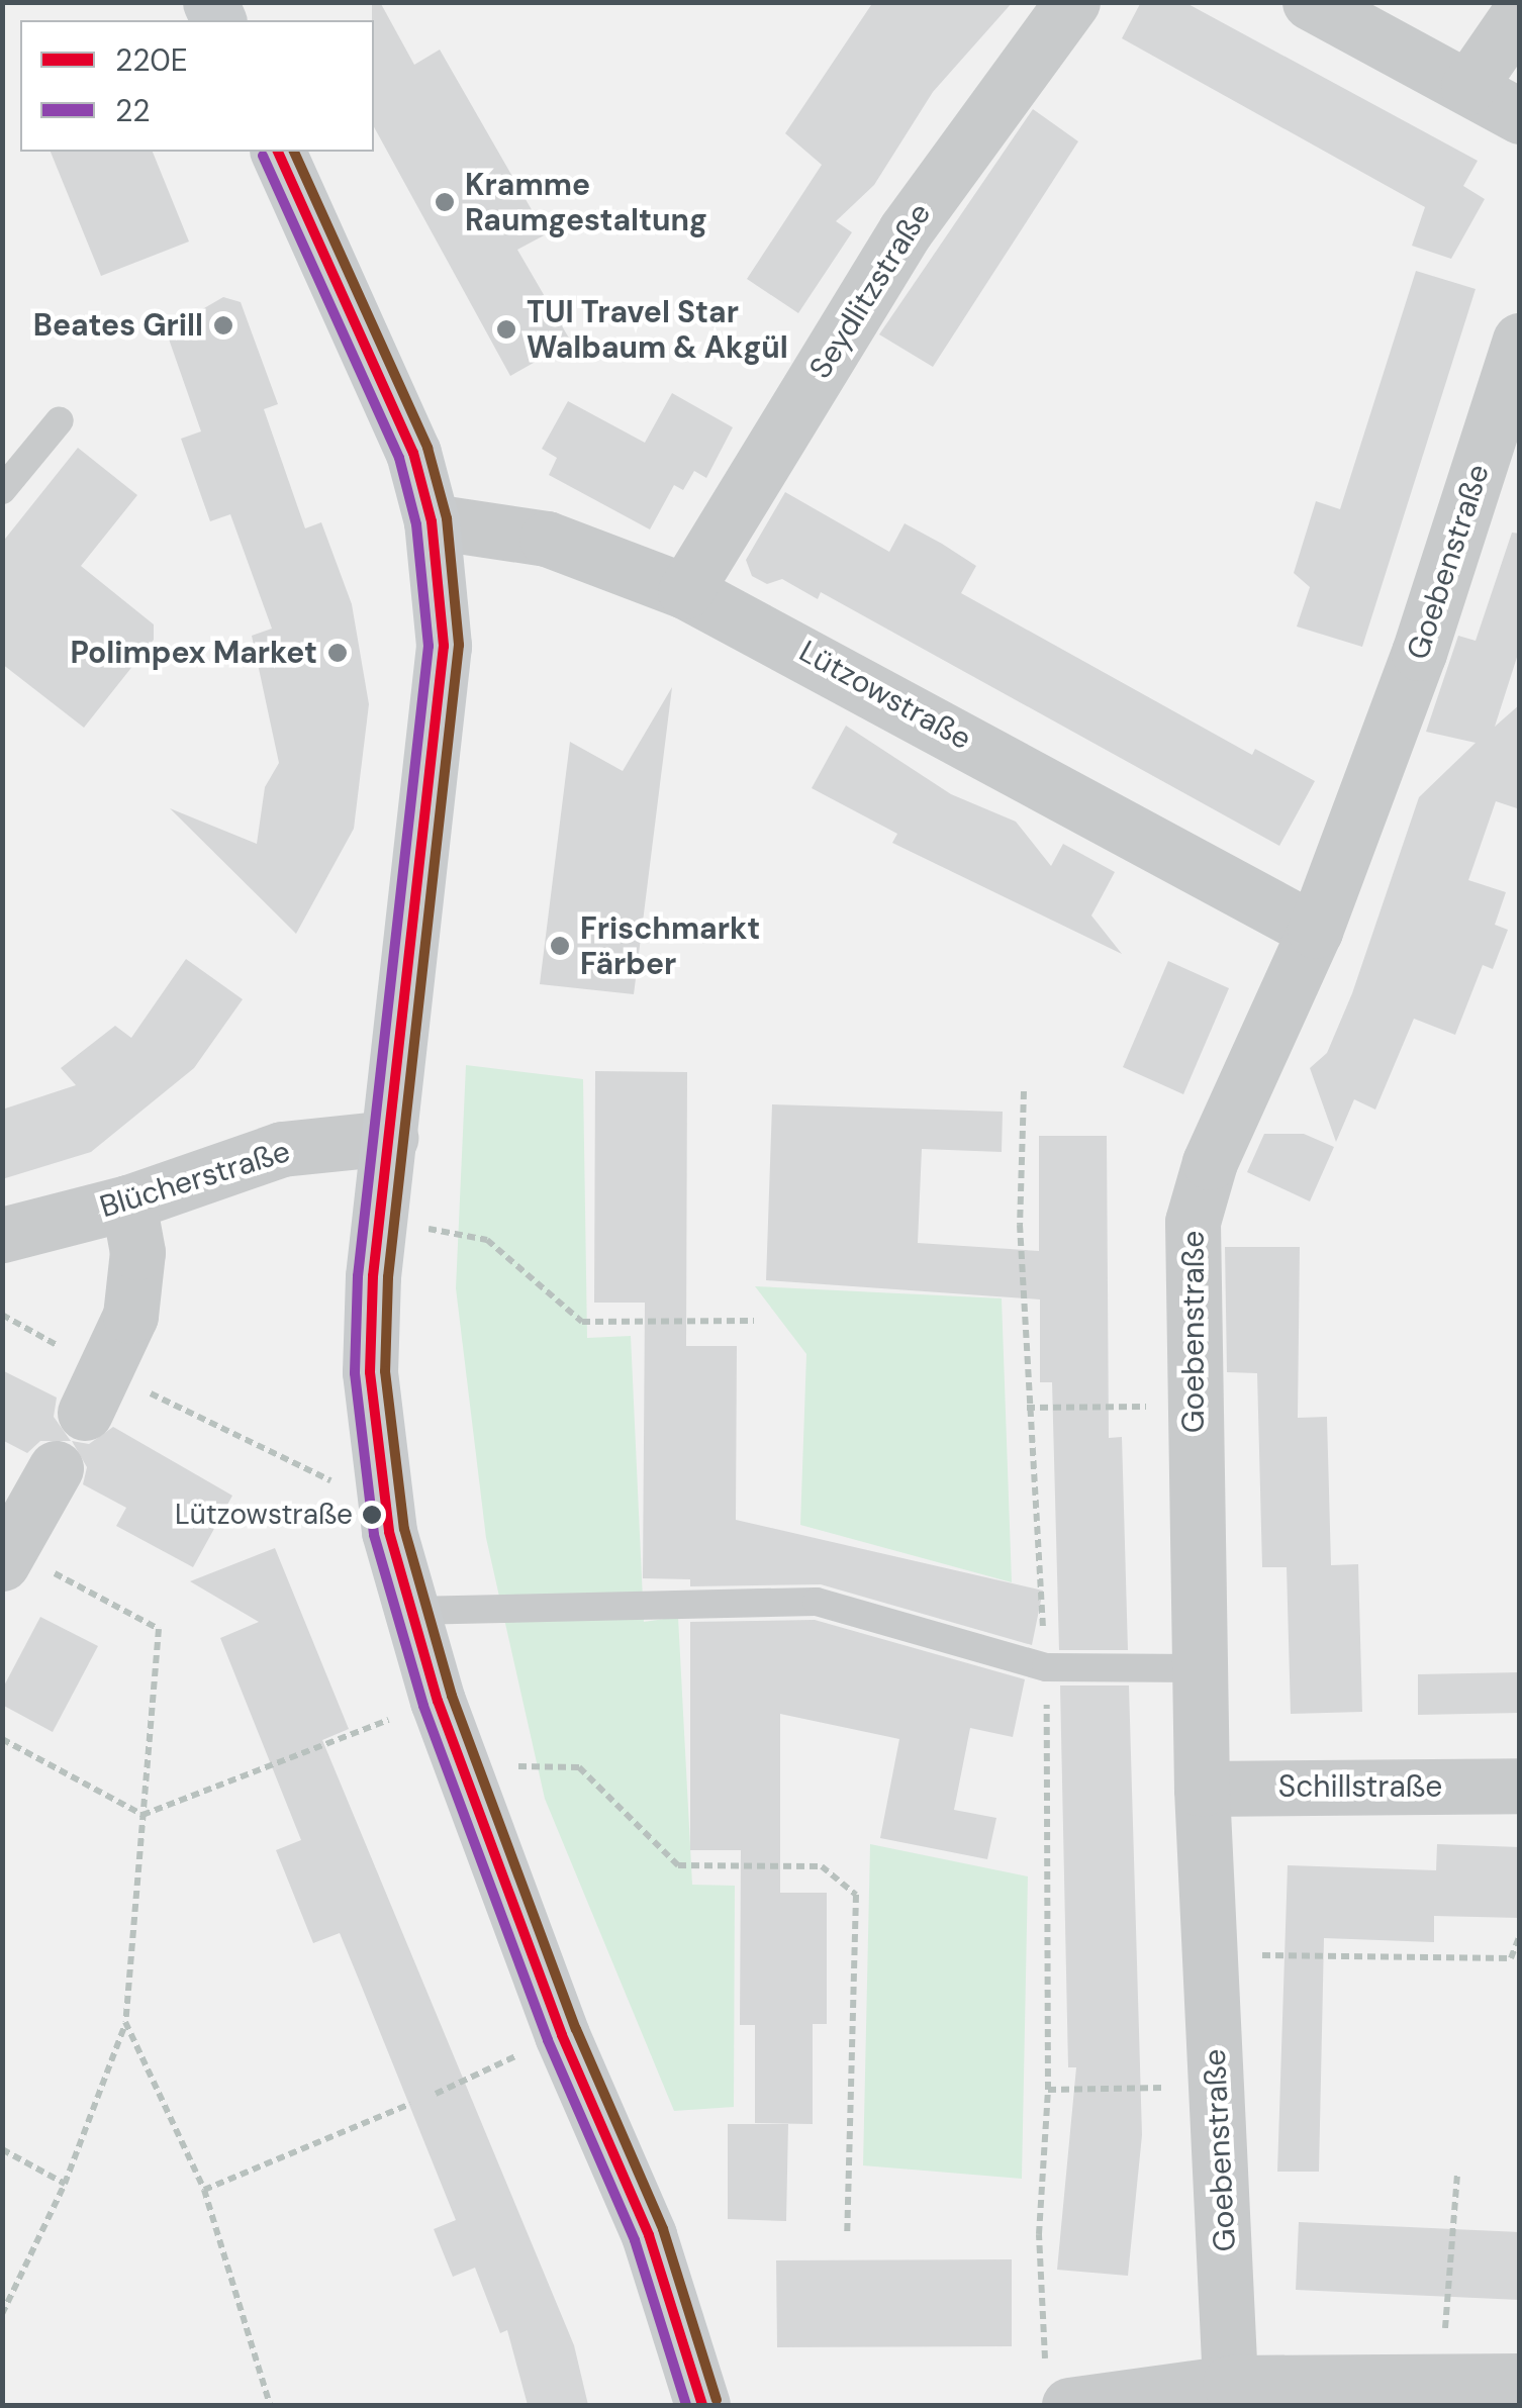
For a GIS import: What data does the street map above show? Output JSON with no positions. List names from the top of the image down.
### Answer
{
  "streets": {
    "street": [
      "Seydlitzstraße",
      "Goebenstraße",
      "Lützowstraße",
      "Blücherstraße",
      "Schillstraße"
    ]
  },
  "crossings": [
    ["Seydlitzstraße", "Lützowstraße"],
    ["Goebenstraße", "Lützowstraße"],
    ["Goebenstraße", "Schillstraße"]
  ],
  "places": [
    "Kramme Raumgestaltung",
    "Beates Grill",
    "TUI Travel Star Walbaum & Akgül",
    "Polimpex Market",
    "Frischmarkt Färber",
    "Lützowstraße"
  ],
  "lines": ["transit line 220E", "transit line 22"],
  "legend": ["220E", "22"]
}
